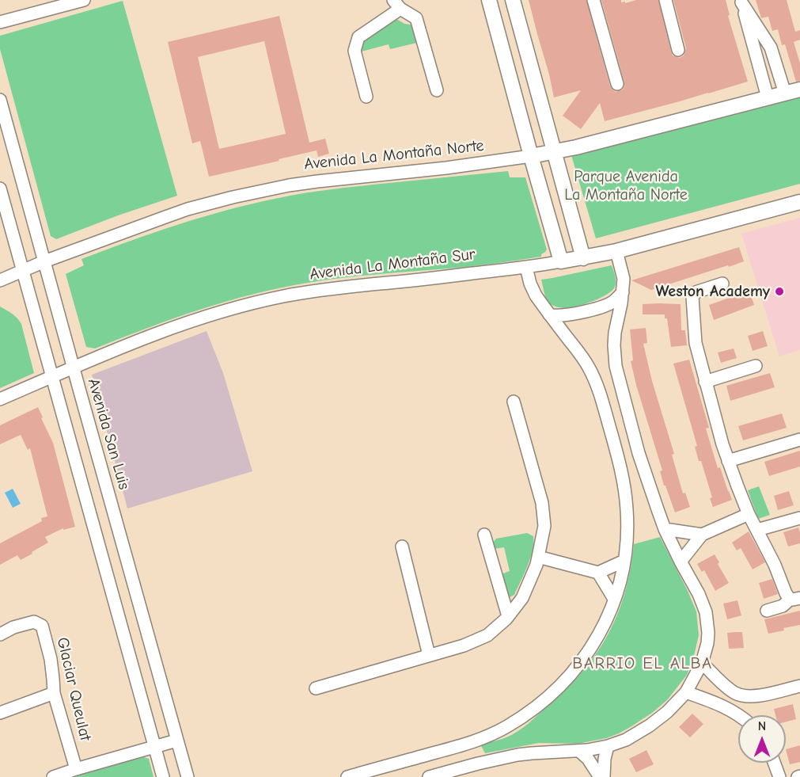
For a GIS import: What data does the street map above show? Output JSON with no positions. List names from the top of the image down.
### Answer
{
  "streets": {
    "street": [
      "Avenida La Montaña Norte",
      "Avenida La Montaña Sur",
      "Avenida San Luis",
      "Glaciar Queulat"
    ]
  },
  "crossings": [
    ["Avenida La Montaña Norte", "Avenida San Luis"],
    ["Avenida La Montaña Sur", "Avenida San Luis"]
  ],
  "districts": ["BARRIO EL ALBA"],
  "parks": ["Parque Avenida La Montaña Norte"],
  "places": ["Weston Academy"],
  "north": "top"
}
